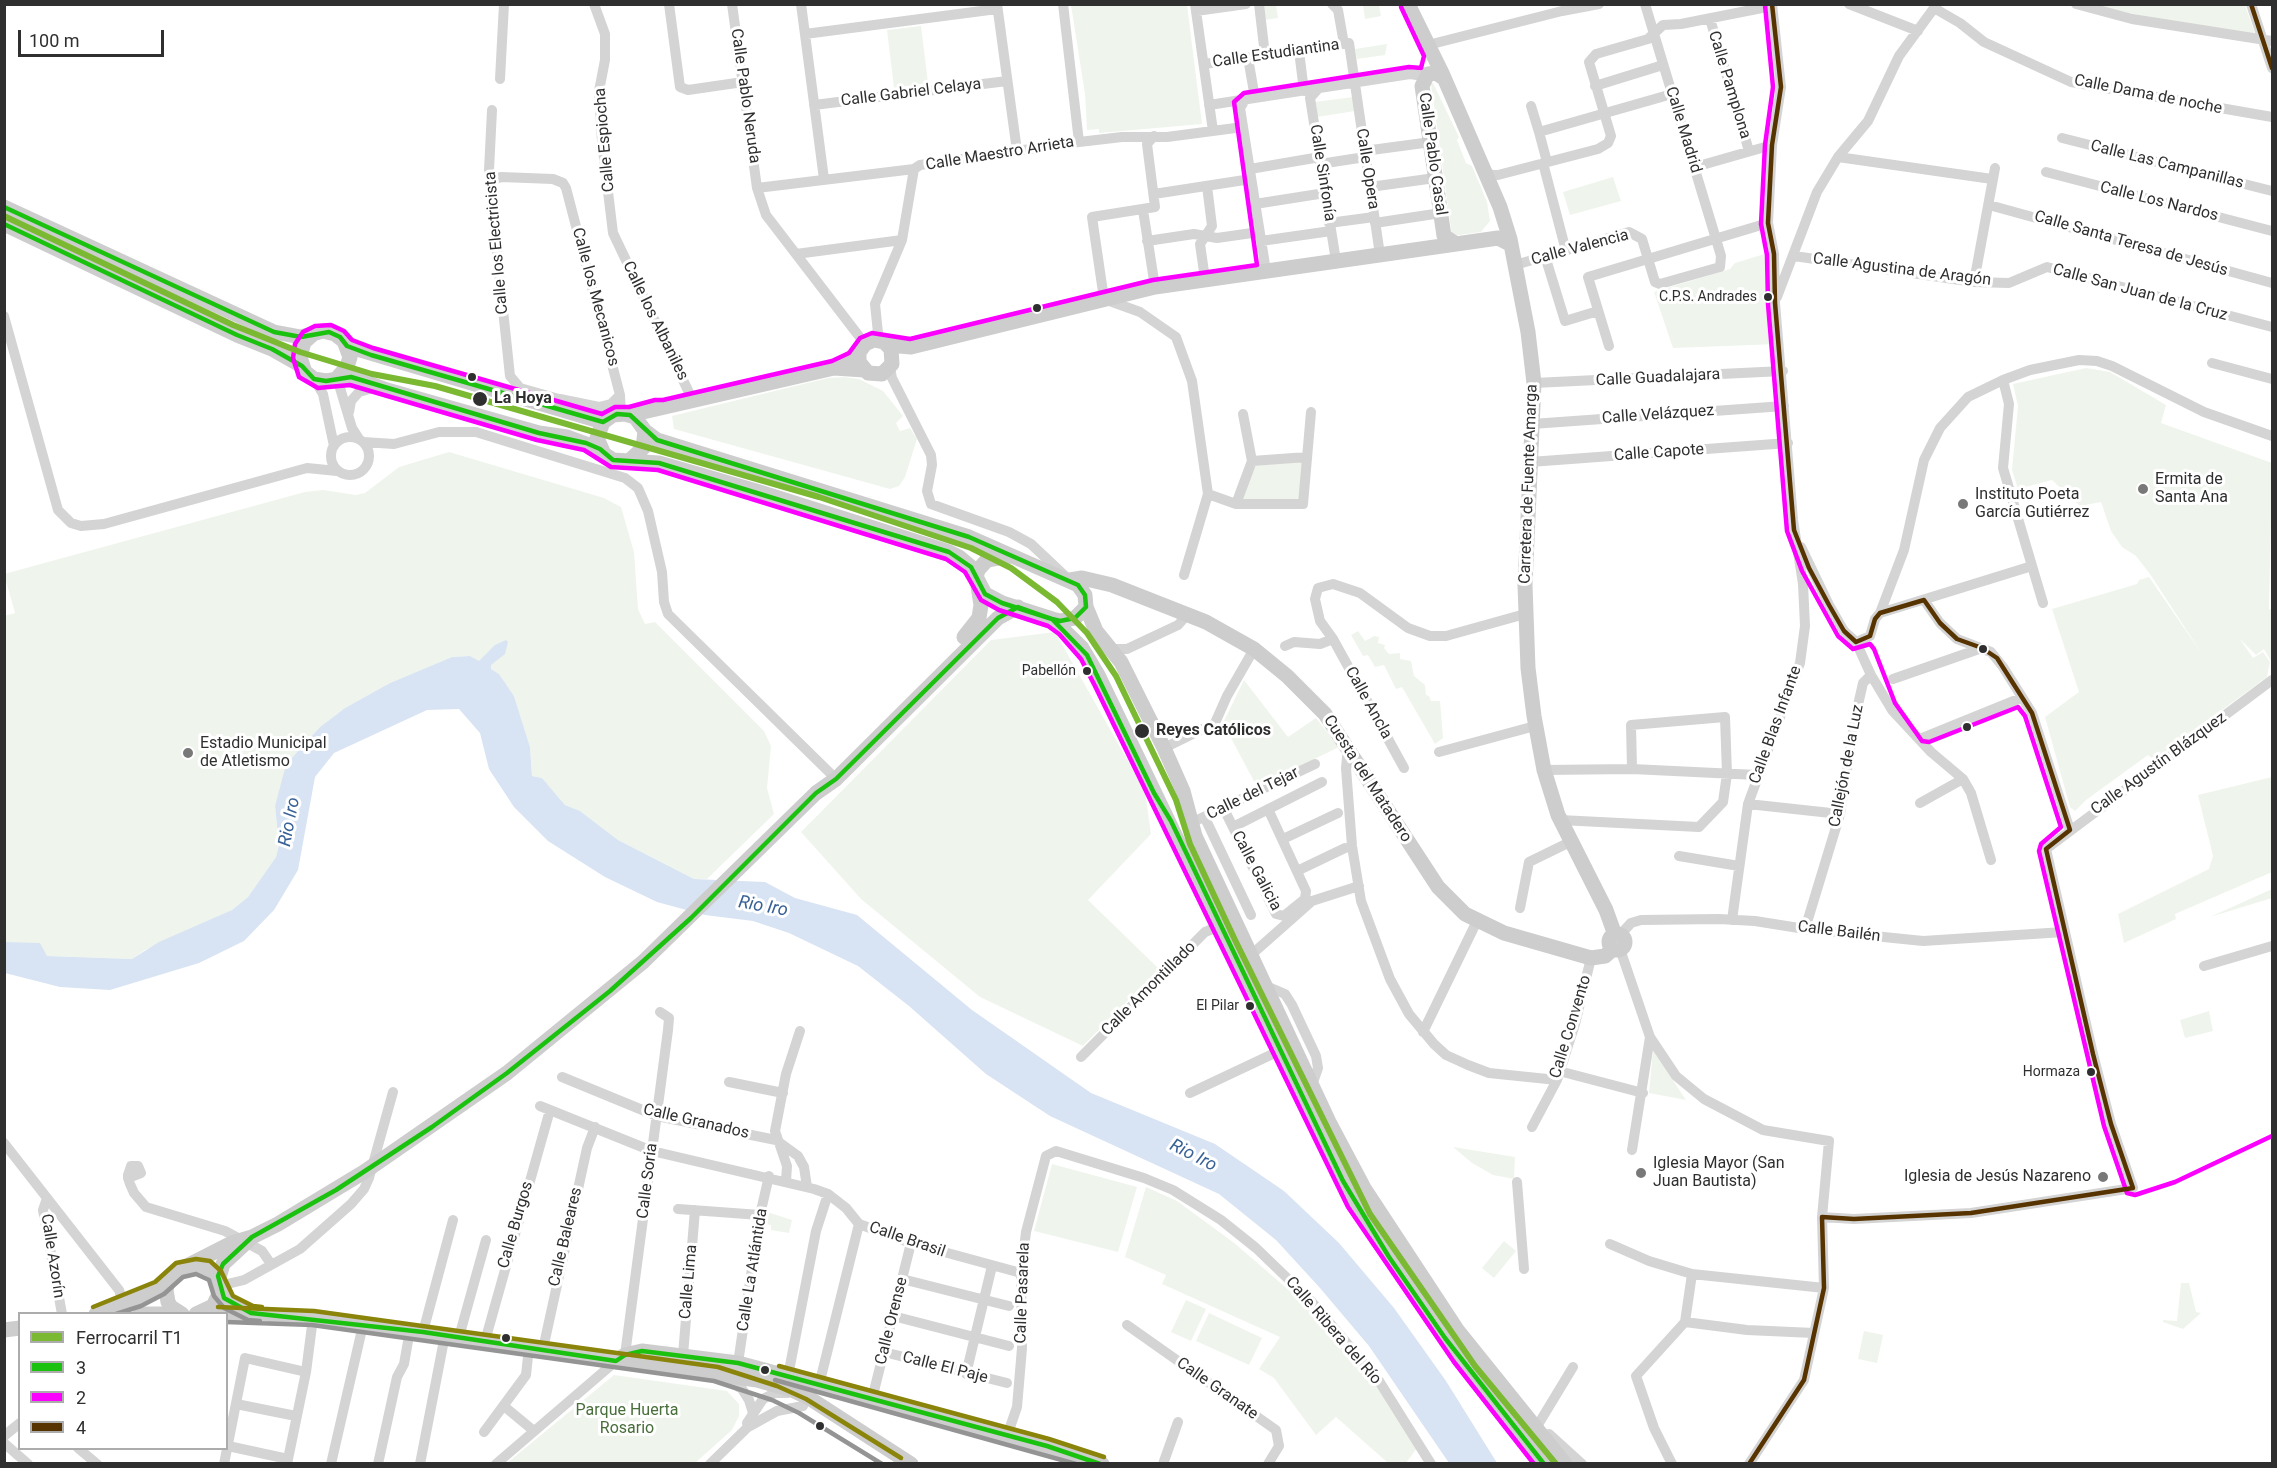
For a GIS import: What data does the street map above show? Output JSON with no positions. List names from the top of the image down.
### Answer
{
  "streets": {
    "main road": ["Calle Pablo Casal", "Carretera de Fuente Amarga", "Cuesta del Matadero"],
    "street": [
      "Calle Estudiantina",
      "Calle Pamplona",
      "Calle Gabriel Celaya",
      "Calle Dama de noche",
      "Calle Pablo Neruda",
      "Calle Madrid",
      "Calle Espiocha",
      "Calle Maestro Arrieta",
      "Calle Las Campanillas",
      "Calle Opera",
      "Calle Sinfonía",
      "Calle Los Nardos",
      "Calle los Electricista",
      "Calle Santa Teresa de Jesús",
      "Calle Valencia",
      "Calle Agustina de Aragón",
      "Calle San Juan de la Cruz",
      "Calle los Mecanicos",
      "Calle los Albaniles",
      "Calle Guadalajara",
      "Calle Velázquez",
      "Calle Capote",
      "Calle Ancla",
      "Calle Blas Infante",
      "Calle Agustín Blázquez",
      "Callejón de la Luz",
      "Calle del Tejar",
      "Calle Galicia",
      "Calle Bailén",
      "Calle Amontillado",
      "Calle Convento",
      "Calle Granados",
      "Calle Soria",
      "Calle Burgos",
      "Calle Baleares",
      "Calle Brasil",
      "Calle Azorín",
      "Calle La Atlántida",
      "Calle Lima",
      "Calle Pasarela",
      "Calle Orense",
      "Calle Ribera del Río",
      "Calle El Paje",
      "Calle Granate"
    ]
  },
  "crossings": [
    ["Calle Estudiantina", "Calle Opera"],
    ["Calle Pablo Neruda", "Calle Maestro Arrieta"],
    ["Calle Madrid", "Calle Valencia"],
    ["Calle Espiocha", "Calle los Albaniles"],
    ["Calle Pablo Casal", "Carretera de Fuente Amarga"],
    ["Calle los Electricista", "Calle los Mecanicos"],
    ["Calle Valencia", "Carretera de Fuente Amarga"],
    ["Calle Agustina de Aragón", "Calle San Juan de la Cruz"],
    ["Calle Guadalajara", "Carretera de Fuente Amarga"],
    ["Calle Velázquez", "Carretera de Fuente Amarga"],
    ["Calle Capote", "Carretera de Fuente Amarga"],
    ["Carretera de Fuente Amarga", "Calle Ancla"],
    ["Carretera de Fuente Amarga", "Calle Bailén"],
    ["Calle Blas Infante", "Calle Bailén"],
    ["Calle Agustín Blázquez", "Calle Bailén"],
    ["Callejón de la Luz", "Calle Bailén"],
    ["Cuesta del Matadero", "Calle Convento"],
    ["Calle del Tejar", "Calle Galicia"],
    ["Calle Granados", "Calle Soria"],
    ["Calle Granados", "Calle Brasil"],
    ["Calle Soria", "Calle Brasil"],
    ["Calle Burgos", "Calle Brasil"],
    ["Calle Baleares", "Calle Brasil"],
    ["Calle Brasil", "Calle La Atlántida"],
    ["Calle Brasil", "Calle Pasarela"],
    ["Calle Brasil", "Calle Orense"],
    ["Calle Pasarela", "Calle Ribera del Río"],
    ["Calle Orense", "Calle El Paje"]
  ],
  "water": ["Rio Iro"],
  "parks": ["Parque Huerta Rosario"],
  "places": [
    "C.P.S. Andrades",
    "La Hoya",
    "Ermita de Santa Ana",
    "Instituto Poeta García Gutiérrez",
    "Pabellón",
    "Reyes Católicos",
    "Estadio Municipal de Atletismo",
    "El Pilar",
    "Hormaza",
    "Iglesia Mayor (San Juan Bautista)",
    "Iglesia de Jesús Nazareno"
  ],
  "lines": [
    "transit line 4",
    "transit line 2",
    "transit line 3",
    "rail line T1"
  ],
  "legend": [
    "Ferrocarril T1",
    "3",
    "2",
    "4"
  ],
  "scale_bar": "100 m"
}
